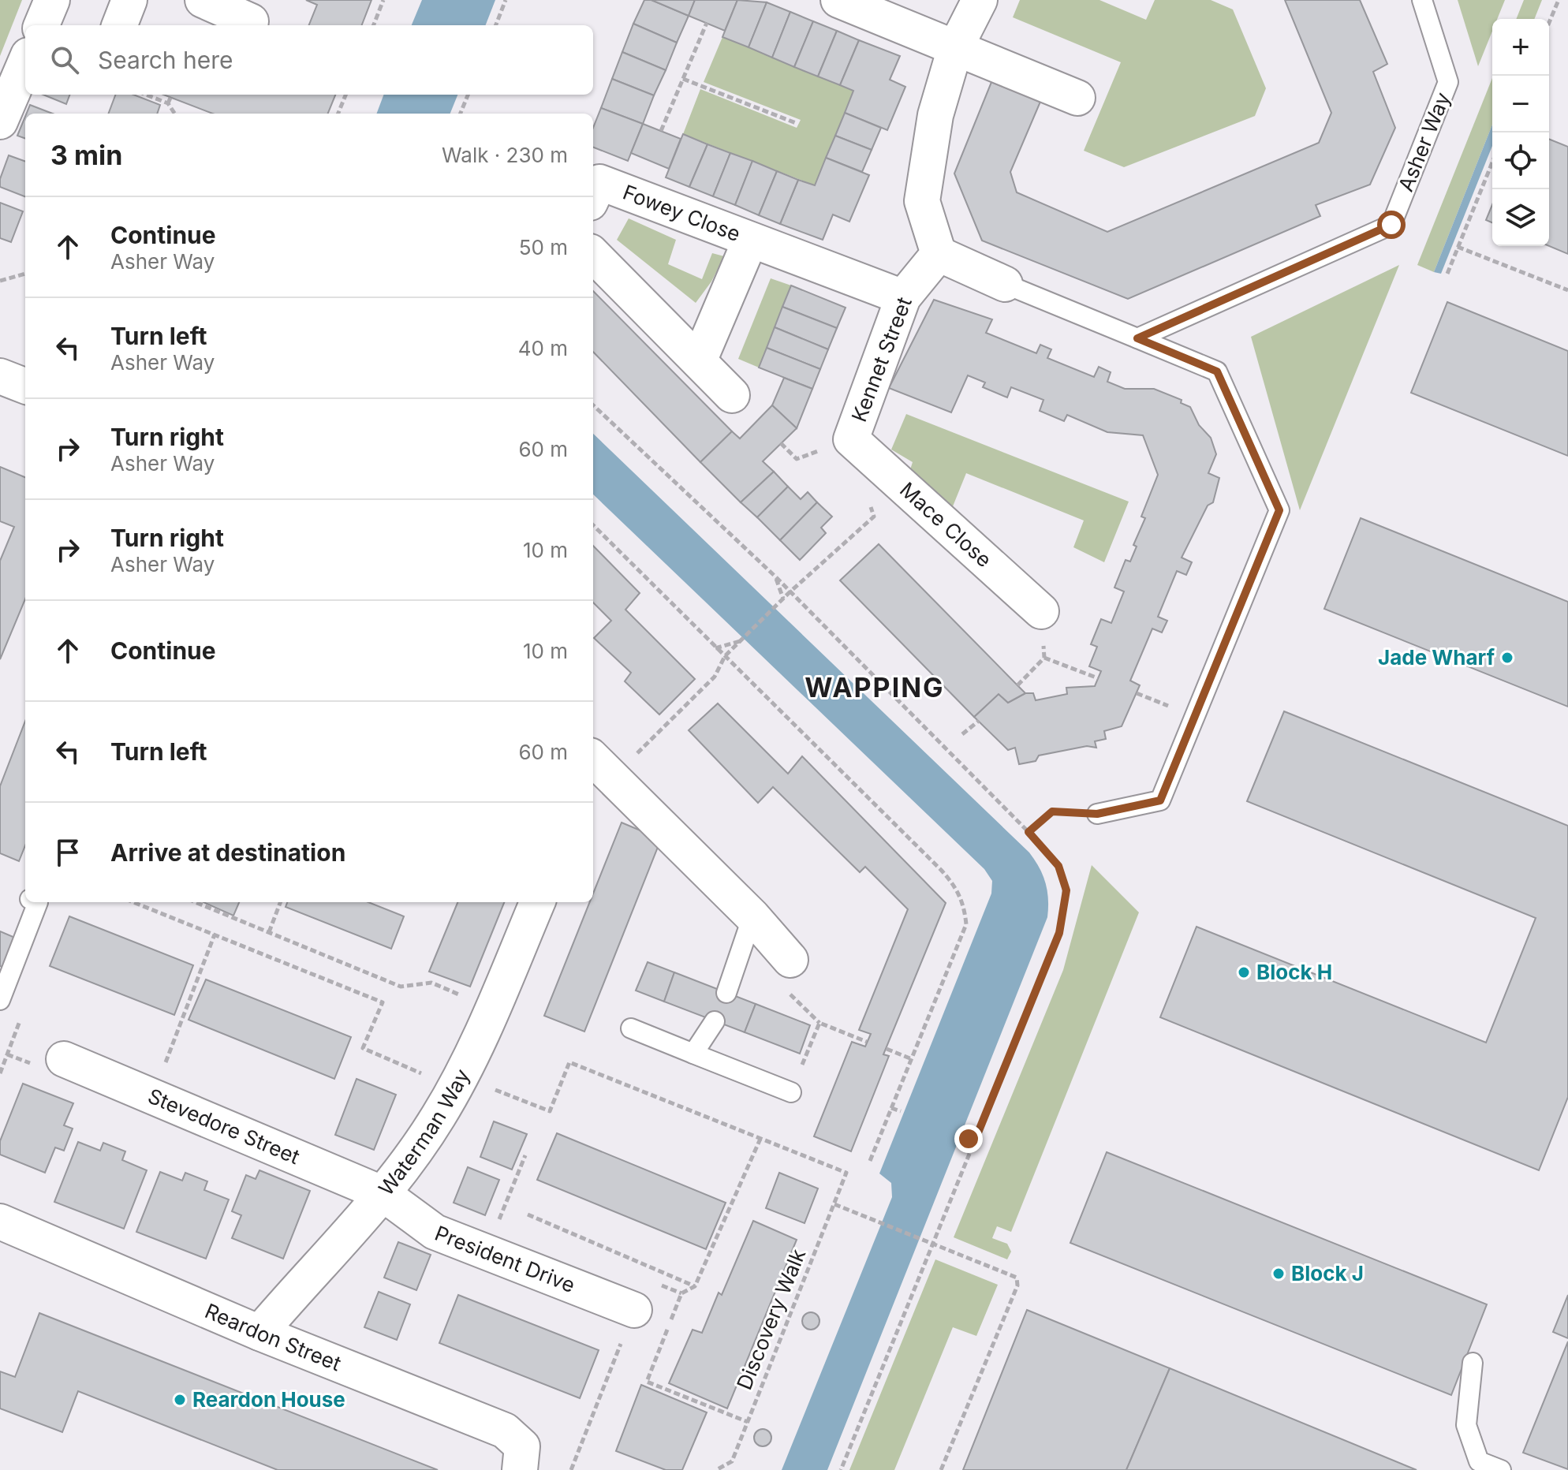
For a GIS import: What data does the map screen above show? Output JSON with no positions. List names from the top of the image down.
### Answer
{
  "streets": {
    "street": [
      "Fowey Close",
      "Kennet Street",
      "Mace Close",
      "Stevedore Street",
      "Waterman Way",
      "President Drive",
      "Reardon Street"
    ],
    "lane": ["Asher Way"],
    "path": ["Discovery Walk"]
  },
  "crossings": [
    ["Fowey Close", "Kennet Street"],
    ["Kennet Street", "Mace Close"],
    ["Stevedore Street", "Waterman Way"],
    ["Stevedore Street", "President Drive"],
    ["Waterman Way", "President Drive"],
    ["Waterman Way", "Reardon Street"]
  ],
  "districts": ["WAPPING"],
  "places": [
    "Jade Wharf",
    "Block H",
    "Block J",
    "Reardon House"
  ],
  "page": {
    "map_buttons": ["+", "−"],
    "search": "Search here",
    "heading": ["3 min", "Walk · 230 m"],
    "list": [
      ["Continue", "Asher Way", "50 m"],
      ["Turn left", "Asher Way", "40 m"],
      ["Turn right", "Asher Way", "60 m"],
      ["Turn right", "Asher Way", "10 m"],
      ["Continue", "10 m"],
      ["Turn left", "60 m"],
      "Arrive at destination"
    ]
  }
}
